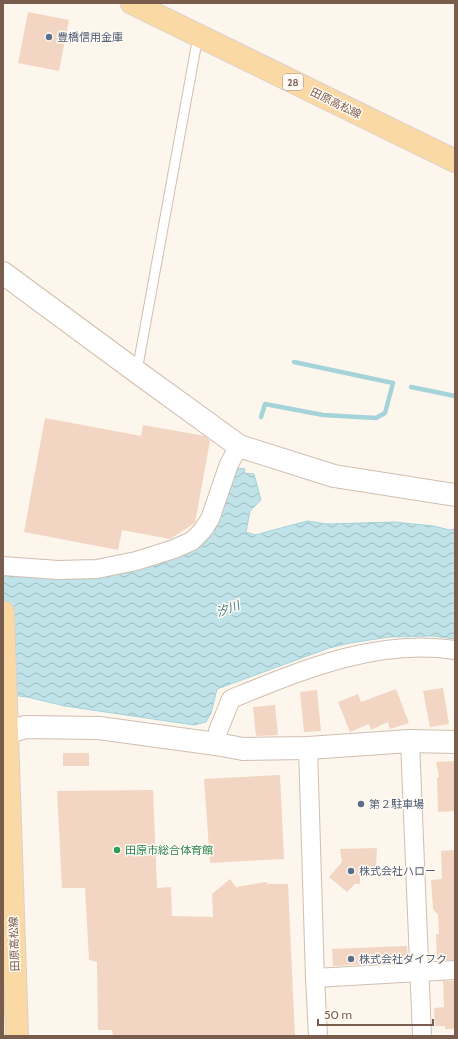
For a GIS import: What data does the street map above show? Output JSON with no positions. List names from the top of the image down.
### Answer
{
  "streets": {
    "main road": ["28", "田原高松線"]
  },
  "water": ["汐川"],
  "places": [
    "豊橋信用金庫",
    "第２駐車場",
    "田原市総合体育館",
    "株式会社ハロー",
    "株式会社ダイフク"
  ],
  "scale_bar": "50 m"
}
